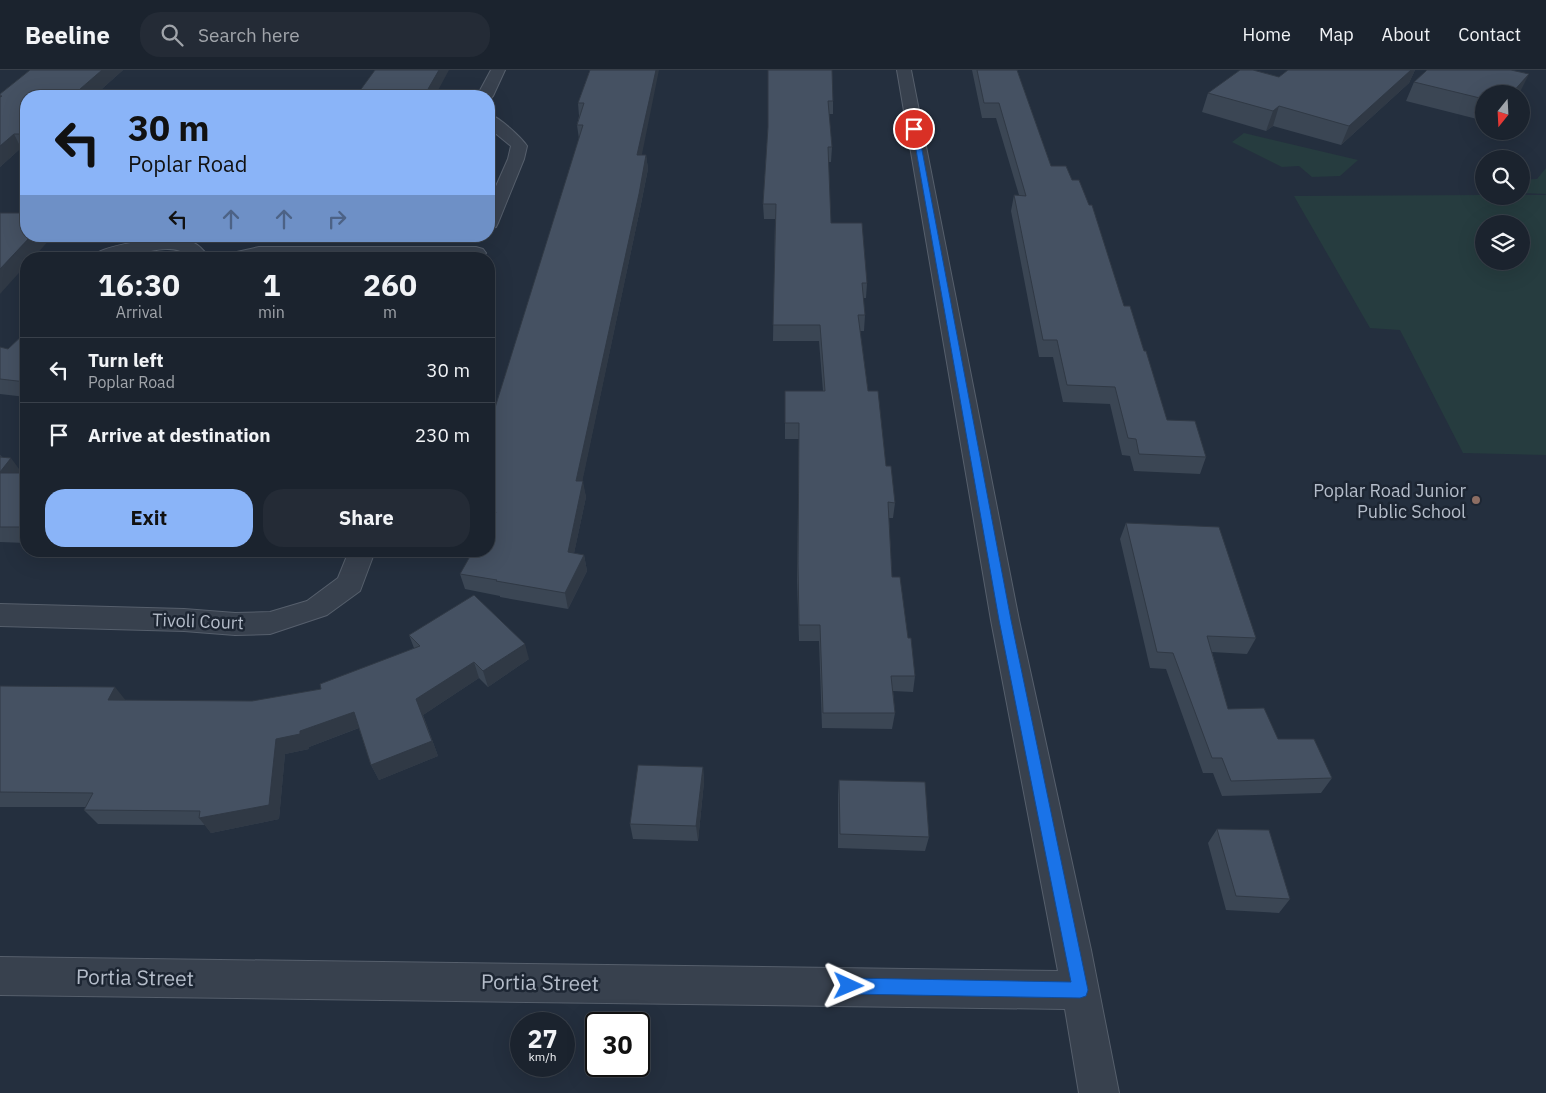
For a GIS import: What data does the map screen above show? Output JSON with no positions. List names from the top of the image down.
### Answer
{
  "streets": {
    "street": ["Tivoli Court", "Portia Street"]
  },
  "places": ["Poplar Road Junior Public School"],
  "north": "bottom",
  "page": {
    "header": "Beeline",
    "search": "Search here",
    "nav": [
      "Home",
      "Map",
      "About",
      "Contact"
    ],
    "turn": ["30 m", "Poplar Road"],
    "eta": [
      "16:30",
      "Arrival",
      "1",
      "min",
      "260",
      "m"
    ],
    "list": [
      {
        "name": "Turn left",
        "note": "Poplar Road",
        "value": "30 m"
      },
      {
        "name": "Arrive at destination",
        "value": "230 m"
      }
    ],
    "buttons": ["Exit", "Share"],
    "speed": "27 km/h",
    "limit": "30"
  }
}
